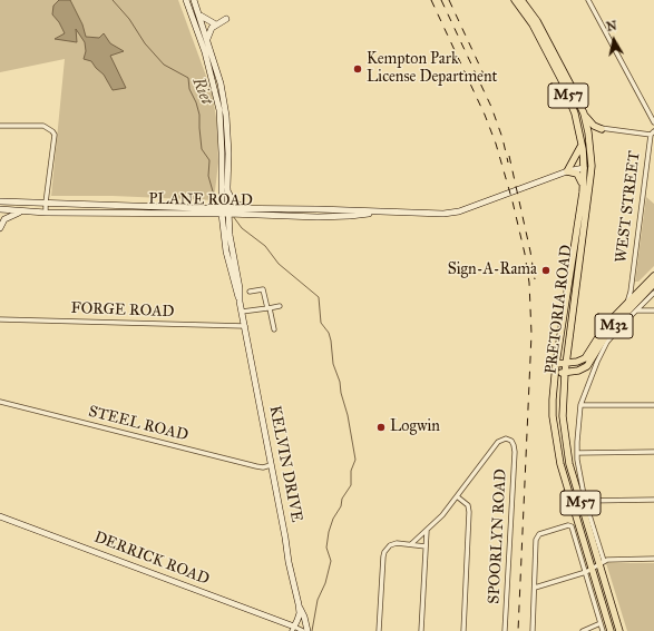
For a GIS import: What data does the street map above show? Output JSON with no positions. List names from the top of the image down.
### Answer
{
  "streets": {
    "main road": ["M57", "PRETORIA ROAD", "M32"],
    "street": [
      "PLANE ROAD",
      "WEST STREET",
      "FORGE ROAD",
      "STEEL ROAD",
      "KELVIN DRIVE",
      "SPOORLYN ROAD",
      "DERRICK ROAD"
    ]
  },
  "crossings": [
    ["PLANE ROAD", "PRETORIA ROAD"],
    ["PLANE ROAD", "KELVIN DRIVE"],
    ["WEST STREET", "M32"],
    ["PRETORIA ROAD", "M32"],
    ["FORGE ROAD", "KELVIN DRIVE"],
    ["STEEL ROAD", "KELVIN DRIVE"],
    ["KELVIN DRIVE", "DERRICK ROAD"]
  ],
  "water": ["Riet"],
  "places": ["Kempton Park License Department", "Sign-A-Rama", "Logwin"],
  "north": "top"
}
